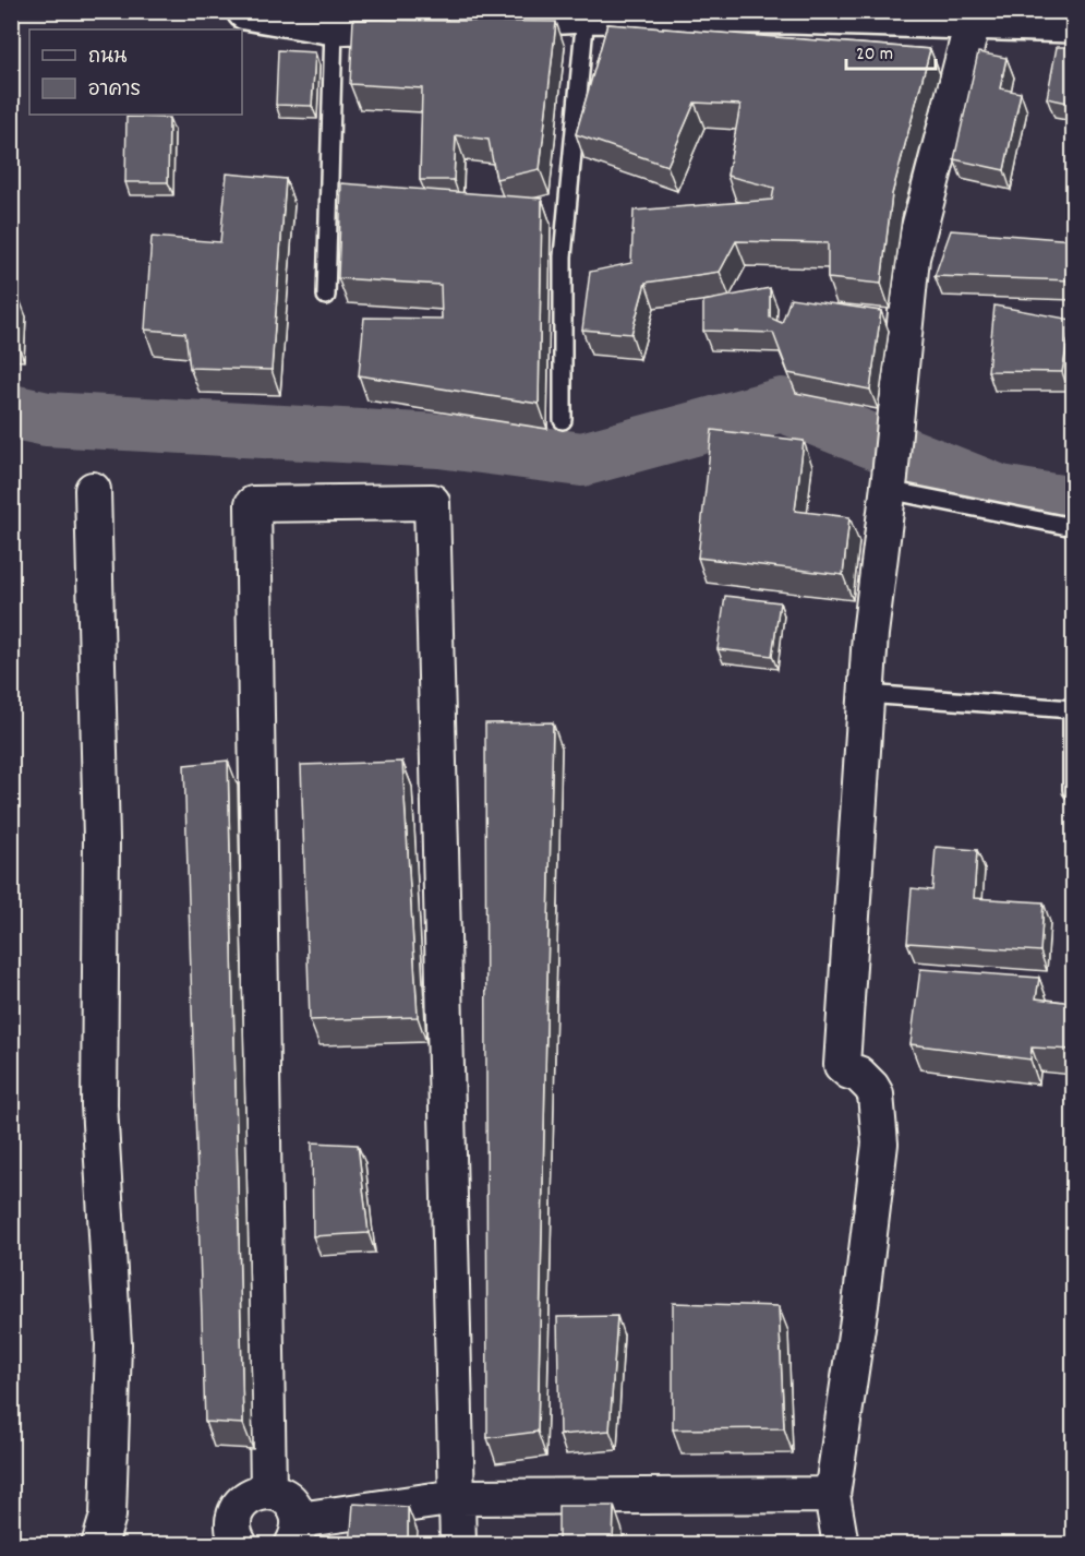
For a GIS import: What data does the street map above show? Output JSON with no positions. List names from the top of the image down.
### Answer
{
  "legend": ["ถนน", "อาคาร"],
  "scale_bar": "20 m"
}
